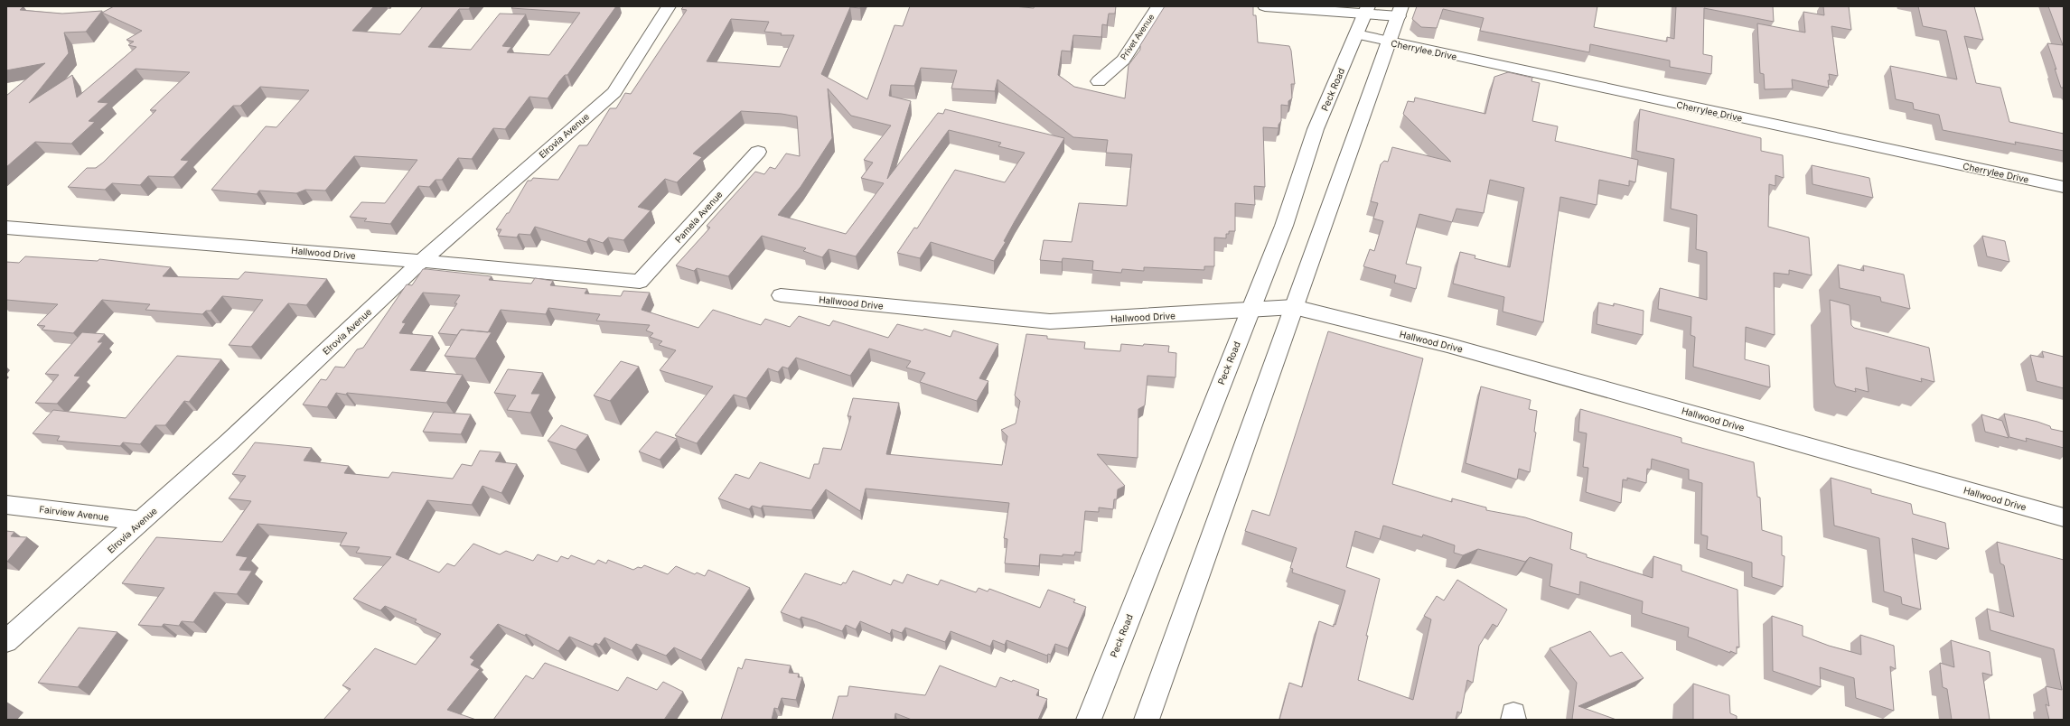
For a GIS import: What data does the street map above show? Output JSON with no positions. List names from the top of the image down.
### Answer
{
  "streets": {
    "street": [
      "Privet Avenue",
      "Cherrylee Drive",
      "Peck Road",
      "Elrovia Avenue",
      "Pamela Avenue",
      "Hallwood Drive",
      "Fairview Avenue"
    ]
  },
  "crossings": [
    ["Cherrylee Drive", "Peck Road"],
    ["Peck Road", "Hallwood Drive"],
    ["Elrovia Avenue", "Hallwood Drive"],
    ["Elrovia Avenue", "Fairview Avenue"],
    ["Pamela Avenue", "Hallwood Drive"]
  ]
}
